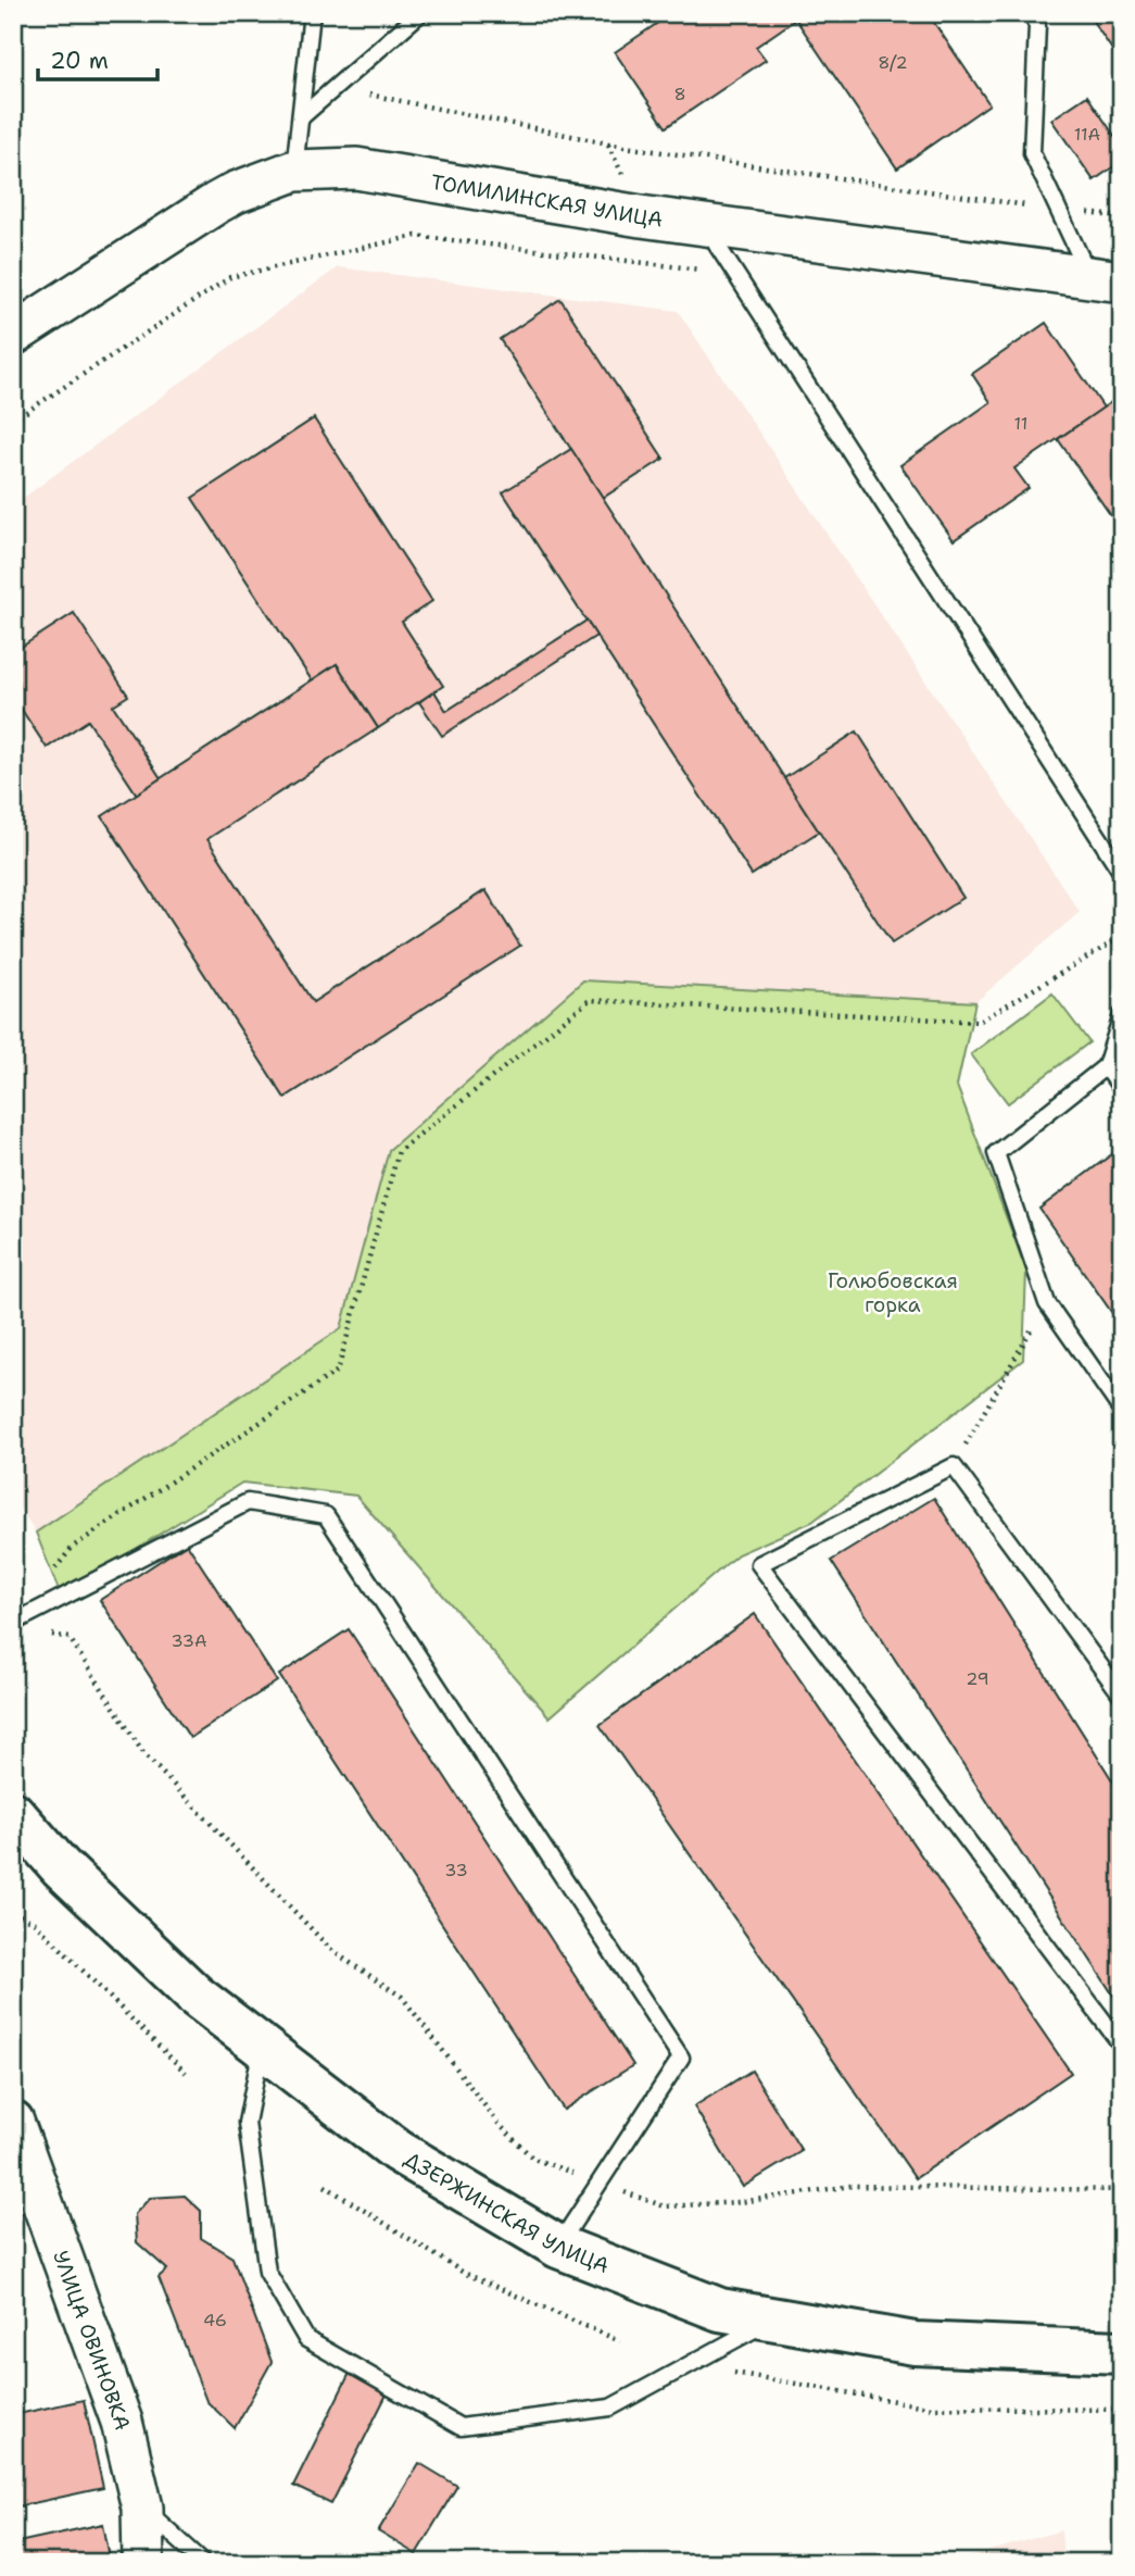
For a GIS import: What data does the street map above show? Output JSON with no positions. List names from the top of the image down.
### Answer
{
  "streets": {
    "main road": ["ДЗЕРЖИНСКАЯ УЛИЦА"],
    "street": ["ТОМИЛИНСКАЯ УЛИЦА", "УЛИЦА ОВИНОВКА"]
  },
  "parks": ["Голюбовская горка"],
  "house_numbers": [
    "8/2",
    "8",
    "11А",
    "11",
    "33А",
    "29",
    "33",
    "46"
  ],
  "scale_bar": "20 m"
}
